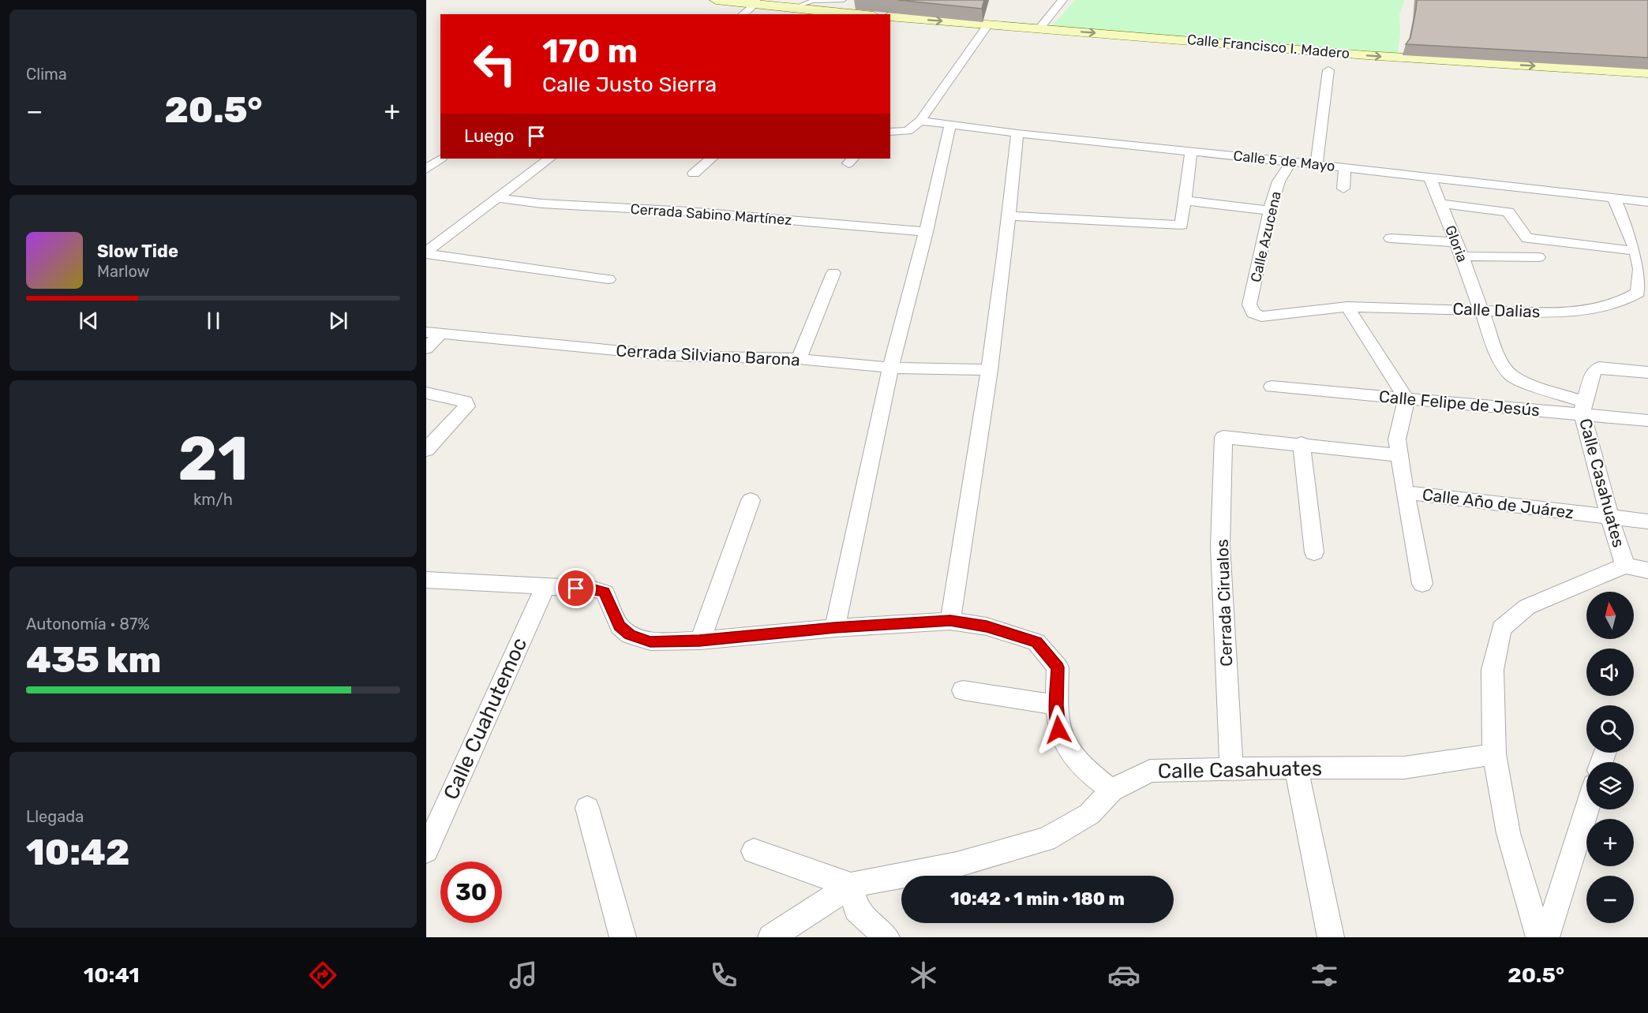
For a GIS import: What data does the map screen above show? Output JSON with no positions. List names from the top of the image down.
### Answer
{
  "streets": {
    "main road": ["Calle Francisco I. Madero"],
    "street": [
      "Calle 5 de Mayo",
      "Cerrada Sabino Martínez",
      "Calle Azucena",
      "Gloria",
      "Calle Dalias",
      "Cerrada Silviano Barona",
      "Calle Felipe de Jesús",
      "Calle Casahuates",
      "Calle Año de Juárez",
      "Cerrada Cirualos",
      "Calle Cuahutemoc"
    ]
  },
  "crossings": [
    ["Calle 5 de Mayo", "Calle Azucena"],
    ["Calle 5 de Mayo", "Gloria"],
    ["Calle 5 de Mayo", "Calle Dalias"],
    ["Calle Azucena", "Calle Dalias"],
    ["Gloria", "Calle Dalias"],
    ["Gloria", "Calle Felipe de Jesús"],
    ["Gloria", "Calle Casahuates"],
    ["Calle Felipe de Jesús", "Calle Casahuates"],
    ["Calle Casahuates", "Calle Año de Juárez"],
    ["Calle Casahuates", "Cerrada Cirualos"]
  ],
  "one_way": ["Calle Francisco I. Madero"],
  "north": "top",
  "page": {
    "tile": [
      "Clima",
      ["21", "km/h"],
      ["Autonomía · 87%", "435 km"],
      ["Llegada", "10:42"]
    ],
    "turn": ["170 m", "Calle Justo Sierra"],
    "heat": ["−", "20.5°", "+"],
    "then": "Luego",
    "song": ["Slow Tide", "Marlow"],
    "map_buttons": ["+", "−"],
    "limit": "30",
    "trip": "10:42 · 1 min · 180 m",
    "tabs": ["10:41", "20.5°"]
  }
}
